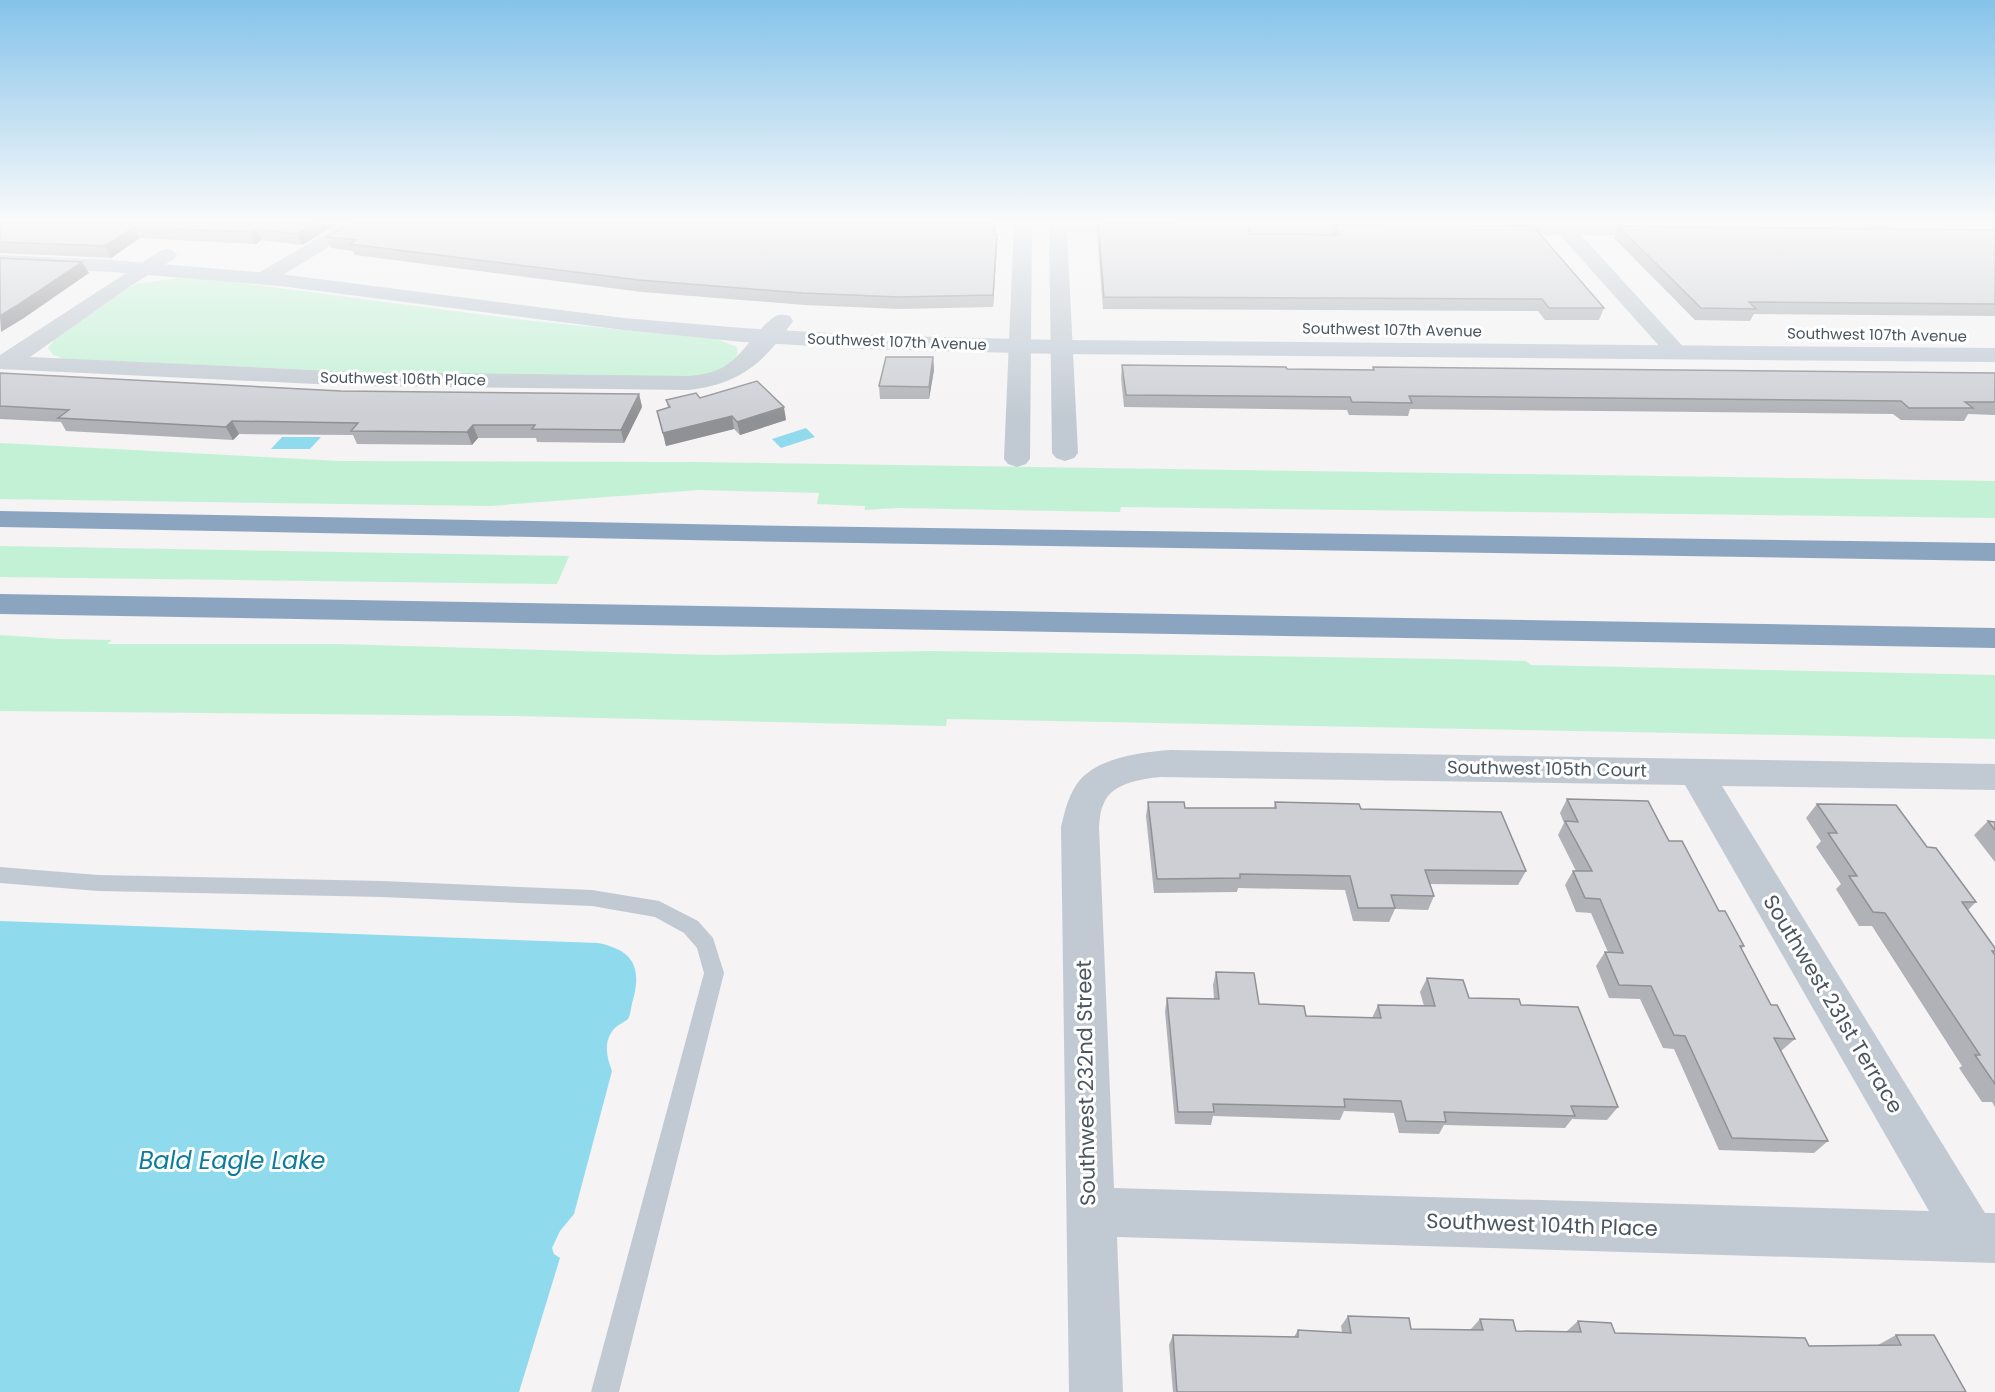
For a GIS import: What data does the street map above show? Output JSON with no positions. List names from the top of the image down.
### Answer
{
  "streets": {
    "street": [
      "Southwest 107th Avenue",
      "Southwest 106th Place",
      "Southwest 105th Court",
      "Southwest 231st Terrace",
      "Southwest 232nd Street",
      "Southwest 104th Place"
    ]
  },
  "crossings": [
    ["Southwest 107th Avenue", "Southwest 106th Place"],
    ["Southwest 105th Court", "Southwest 231st Terrace"],
    ["Southwest 105th Court", "Southwest 232nd Street"],
    ["Southwest 231st Terrace", "Southwest 104th Place"],
    ["Southwest 232nd Street", "Southwest 104th Place"]
  ],
  "water": ["Bald Eagle Lake"]
}
